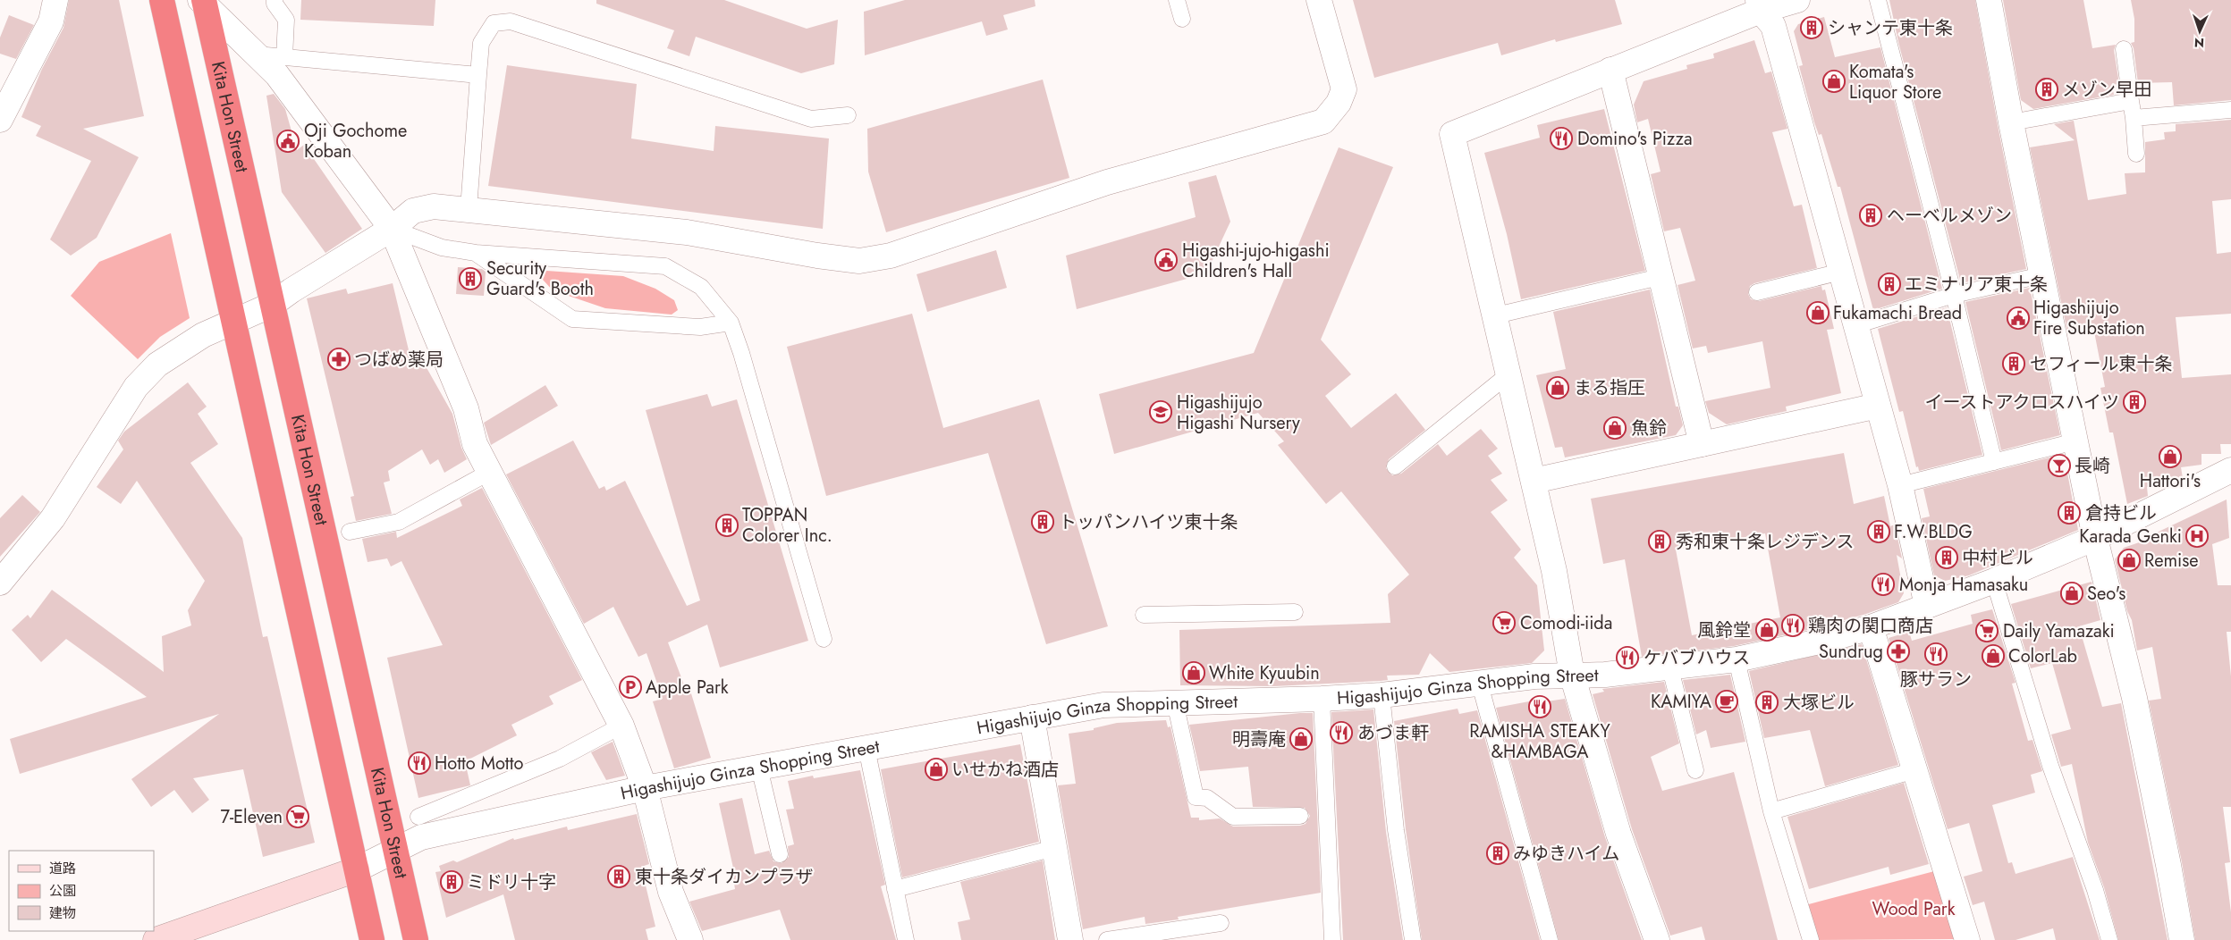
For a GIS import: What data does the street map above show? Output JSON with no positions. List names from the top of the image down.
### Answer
{
  "streets": {
    "highway": ["Kita Hon Street"],
    "street": ["Higashijujo Ginza Shopping Street"]
  },
  "crossings": [
    ["Kita Hon Street", "Higashijujo Ginza Shopping Street"]
  ],
  "parks": ["Wood Park"],
  "places": {
    "building": [
      "シャンテ東十条",
      "メゾン早田",
      "ヘーベルメゾン",
      "Security Guard's Booth",
      "エミナリア東十条",
      "セフィール東十条",
      "イーストアクロスハイツ",
      "倉持ビル",
      "トッパンハイツ東十条",
      "TOPPAN Colorer Inc.",
      "F.W.BLDG",
      "秀和東十条レジデンス",
      "中村ビル",
      "大塚ビル",
      "みゆきハイム",
      "東十条ダイカンプラザ",
      "ミドリ十字"
    ],
    "shop": [
      "Komata's Liquor Store",
      "Fukamachi Bread",
      "まる指圧",
      "魚鈴",
      "Hattori's",
      "Remise",
      "Seo's",
      "風鈴堂",
      "ColorLab",
      "White Kyuubin",
      "明壽庵",
      "いせかね酒店"
    ],
    "restaurant": [
      "Domino's Pizza",
      "Monja Hamasaku",
      "鶏肉の関口商店",
      "豚サラン",
      "ケバブハウス",
      "RAMISHA STEAKY &HAMBAGA",
      "あづま軒",
      "Hotto Motto"
    ],
    "public building": ["Oji Gochome Koban", "Higashi-jujo-higashi Children's Hall", "Higashijujo Fire Substation"],
    "pharmacy": ["つばめ薬局", "Sundrug"],
    "school or university": ["Higashijujo Higashi Nursery"],
    "bar": ["長崎"],
    "hospital": ["Karada Genki"],
    "supermarket": ["Comodi-iida", "Daily Yamazaki", "7-Eleven"],
    "parking": ["Apple Park"],
    "cafe": ["KAMIYA"]
  },
  "legend": ["道路", "公園", "建物"],
  "north": "bottom"
}
